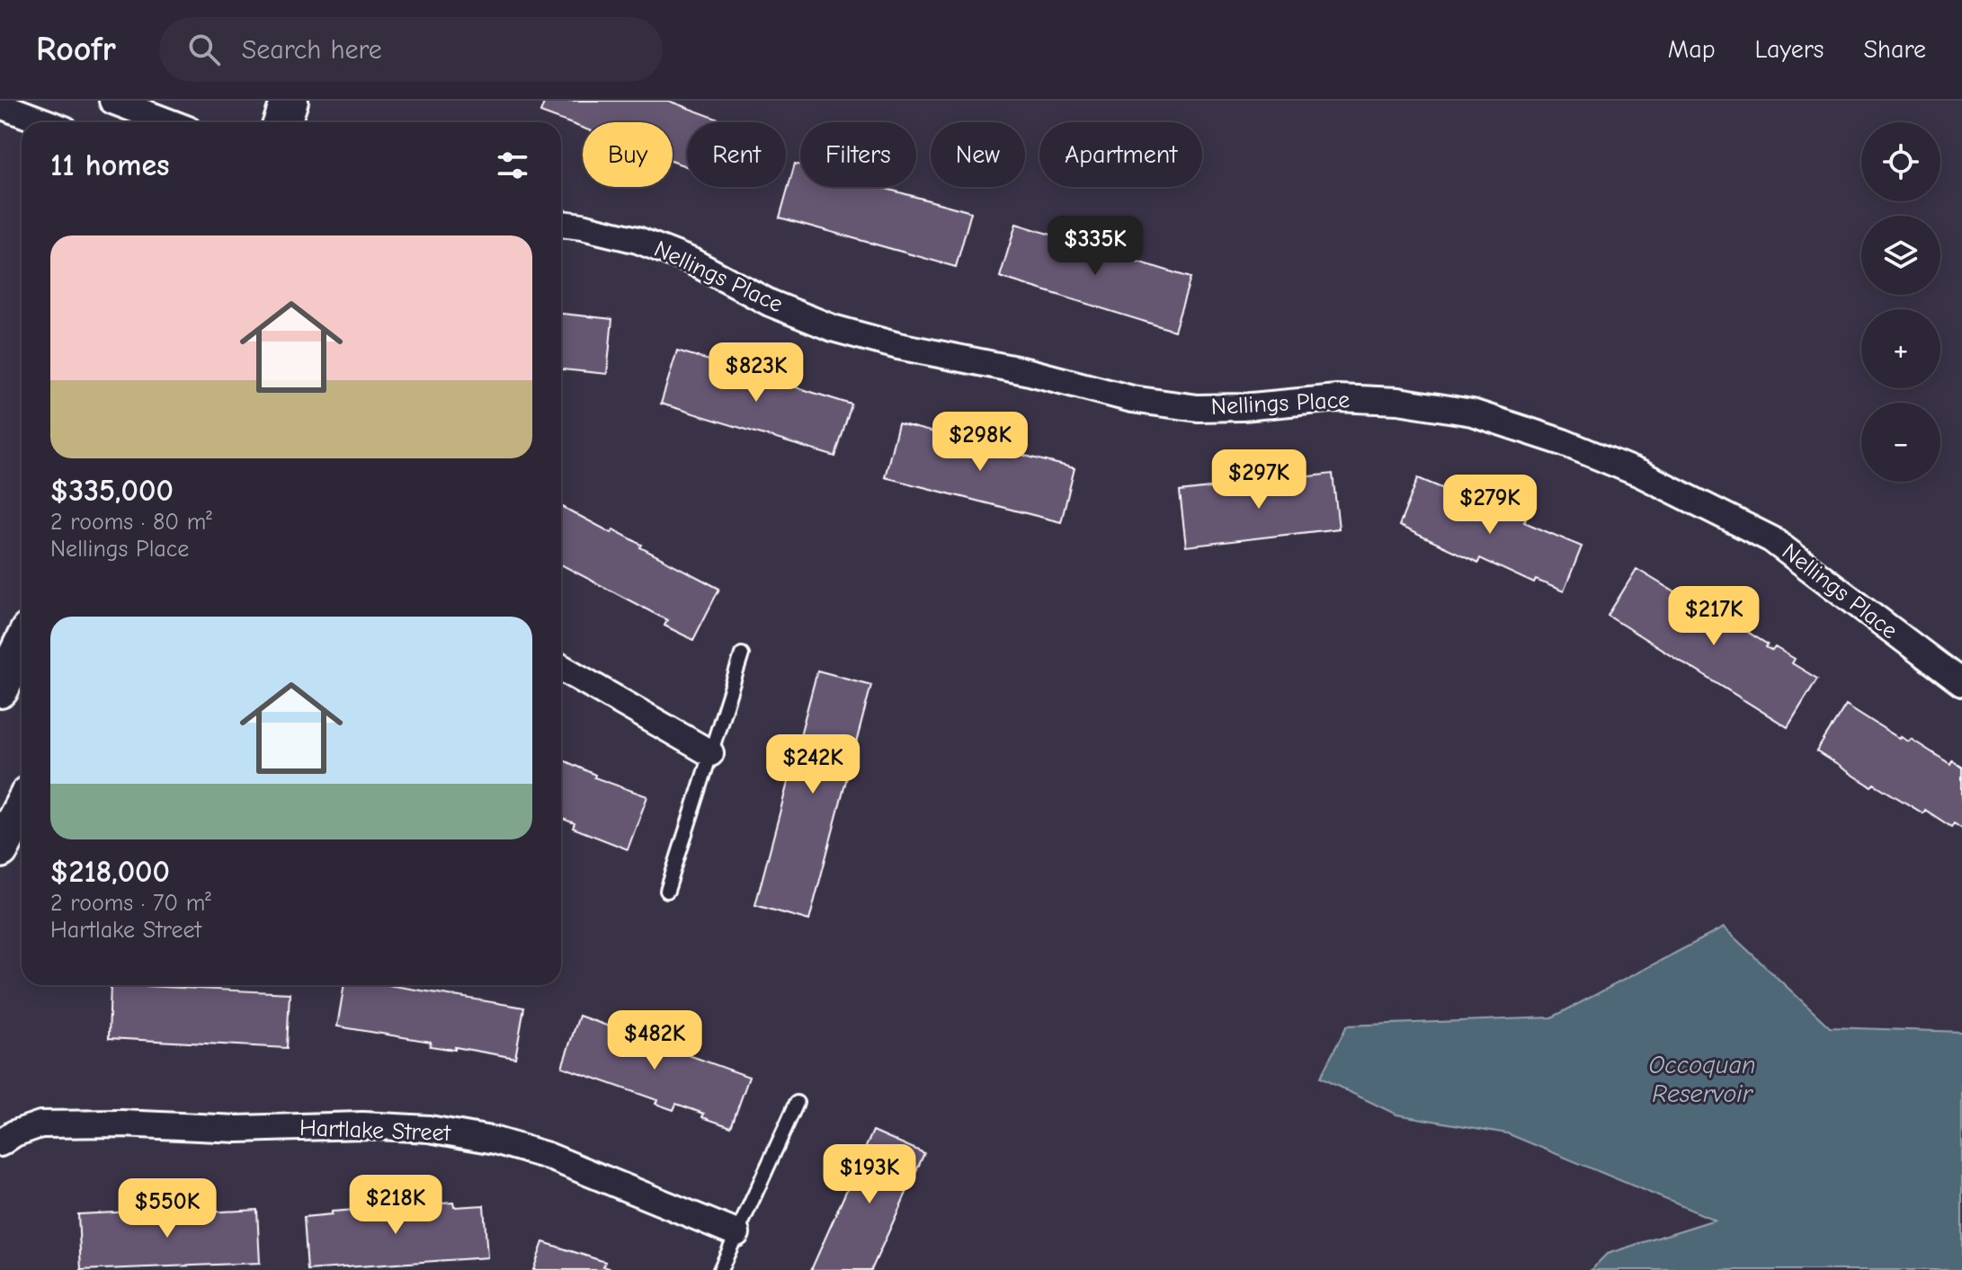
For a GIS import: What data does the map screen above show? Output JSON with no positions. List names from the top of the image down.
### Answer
{
  "streets": {
    "street": ["Nellings Place", "Hartlake Street"]
  },
  "water": ["Occoquan Reservoir"],
  "page": {
    "header": "Roofr",
    "search": "Search here",
    "nav": ["Map", "Layers", "Share"],
    "map_buttons": ["+", "−"],
    "chip": [
      "Buy",
      "Rent",
      "Filters",
      "New",
      "Apartment"
    ],
    "heading": "11 homes",
    "list": [
      {
        "name": "$335,000",
        "note": "2 rooms · 80 m² · Nellings Place"
      },
      {
        "name": "$218,000",
        "note": "2 rooms · 70 m² · Hartlake Street"
      }
    ],
    "price": [
      "$335K",
      "$823K",
      "$298K",
      "$297K",
      "$279K",
      "$217K",
      "$242K",
      "$482K",
      "$193K",
      "$218K",
      "$550K"
    ]
  }
}
